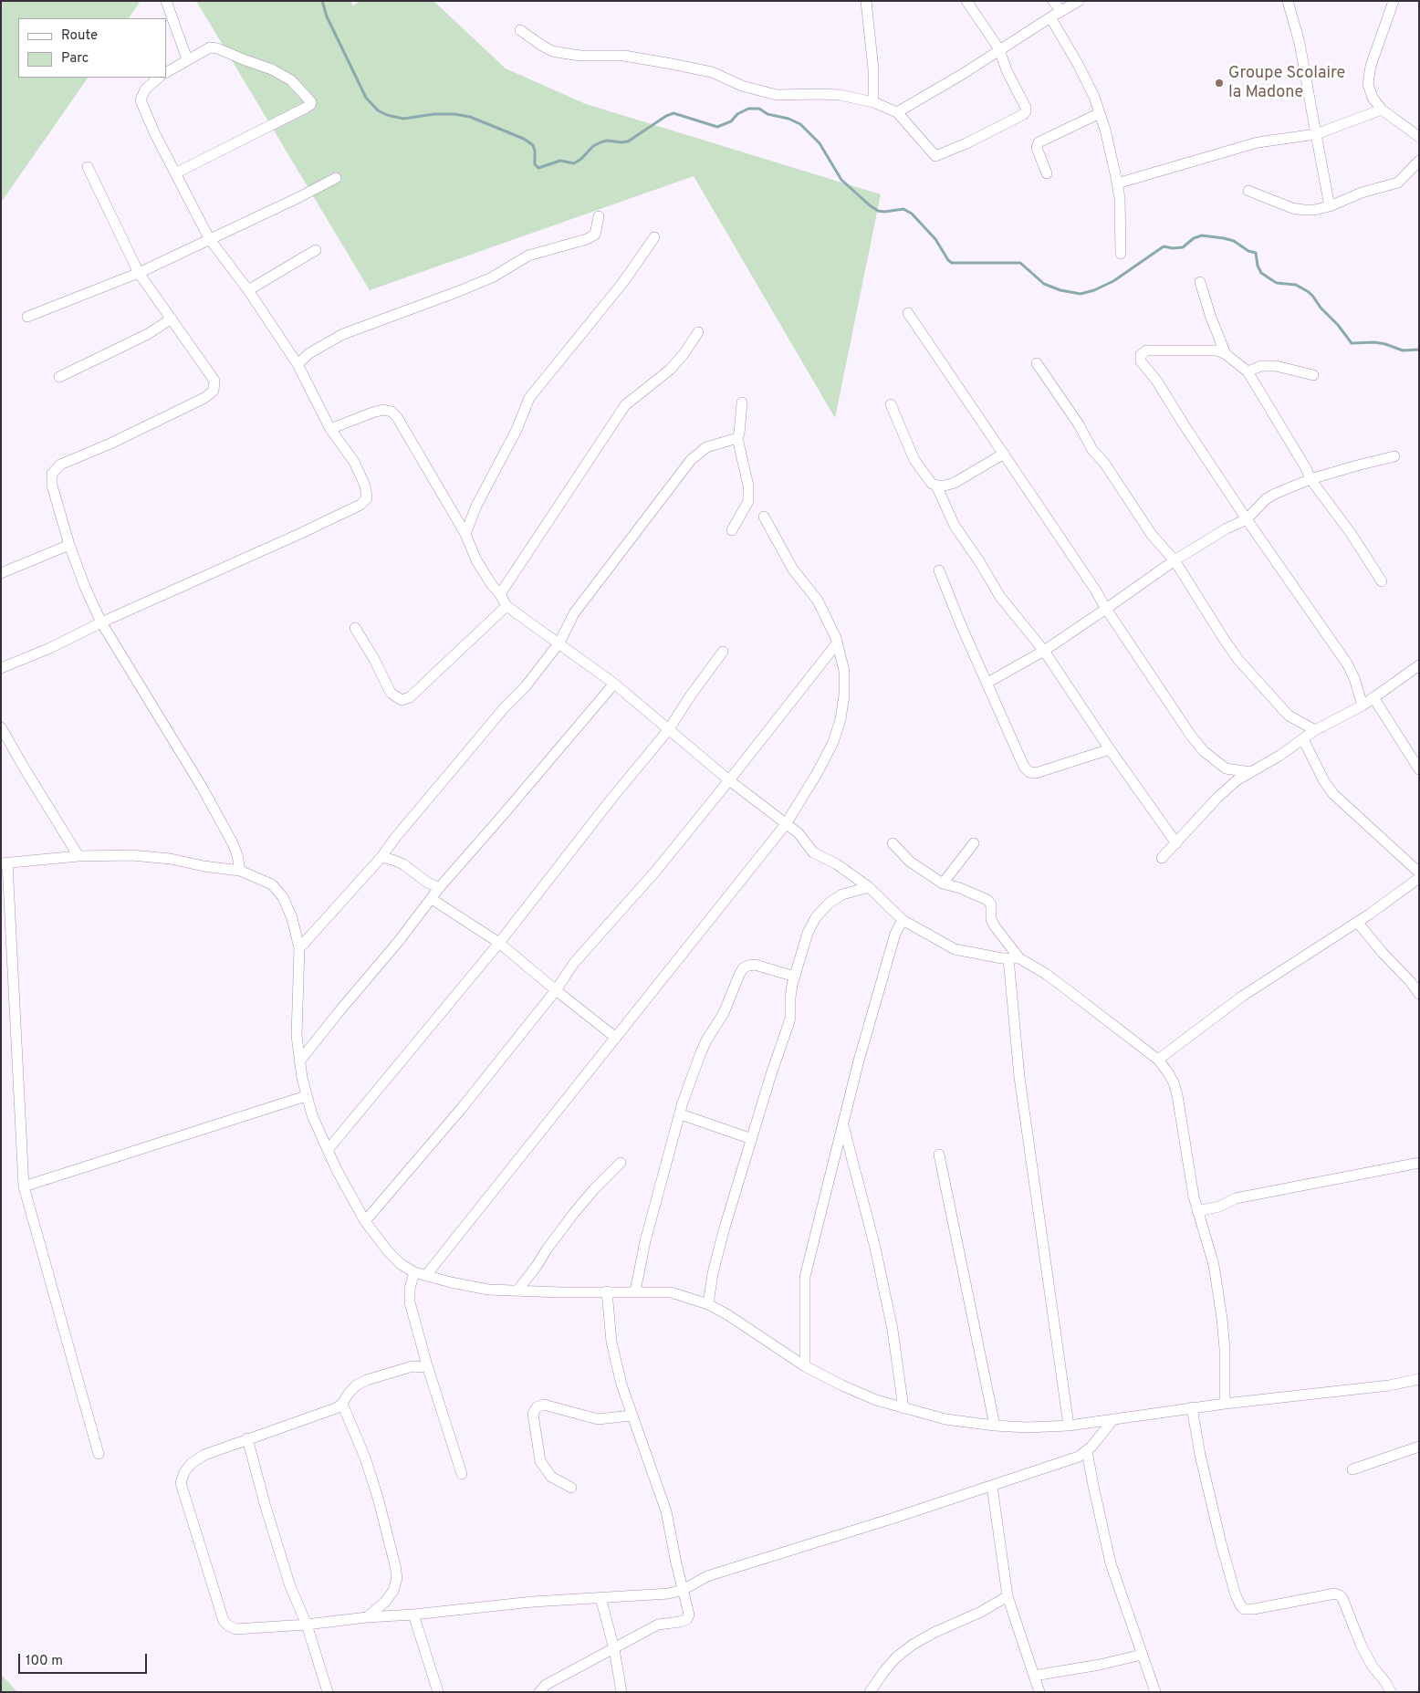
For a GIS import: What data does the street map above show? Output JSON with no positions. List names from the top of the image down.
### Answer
{
  "places": ["Groupe Scolaire la Madone"],
  "legend": ["Route", "Parc"],
  "scale_bar": "100 m"
}
